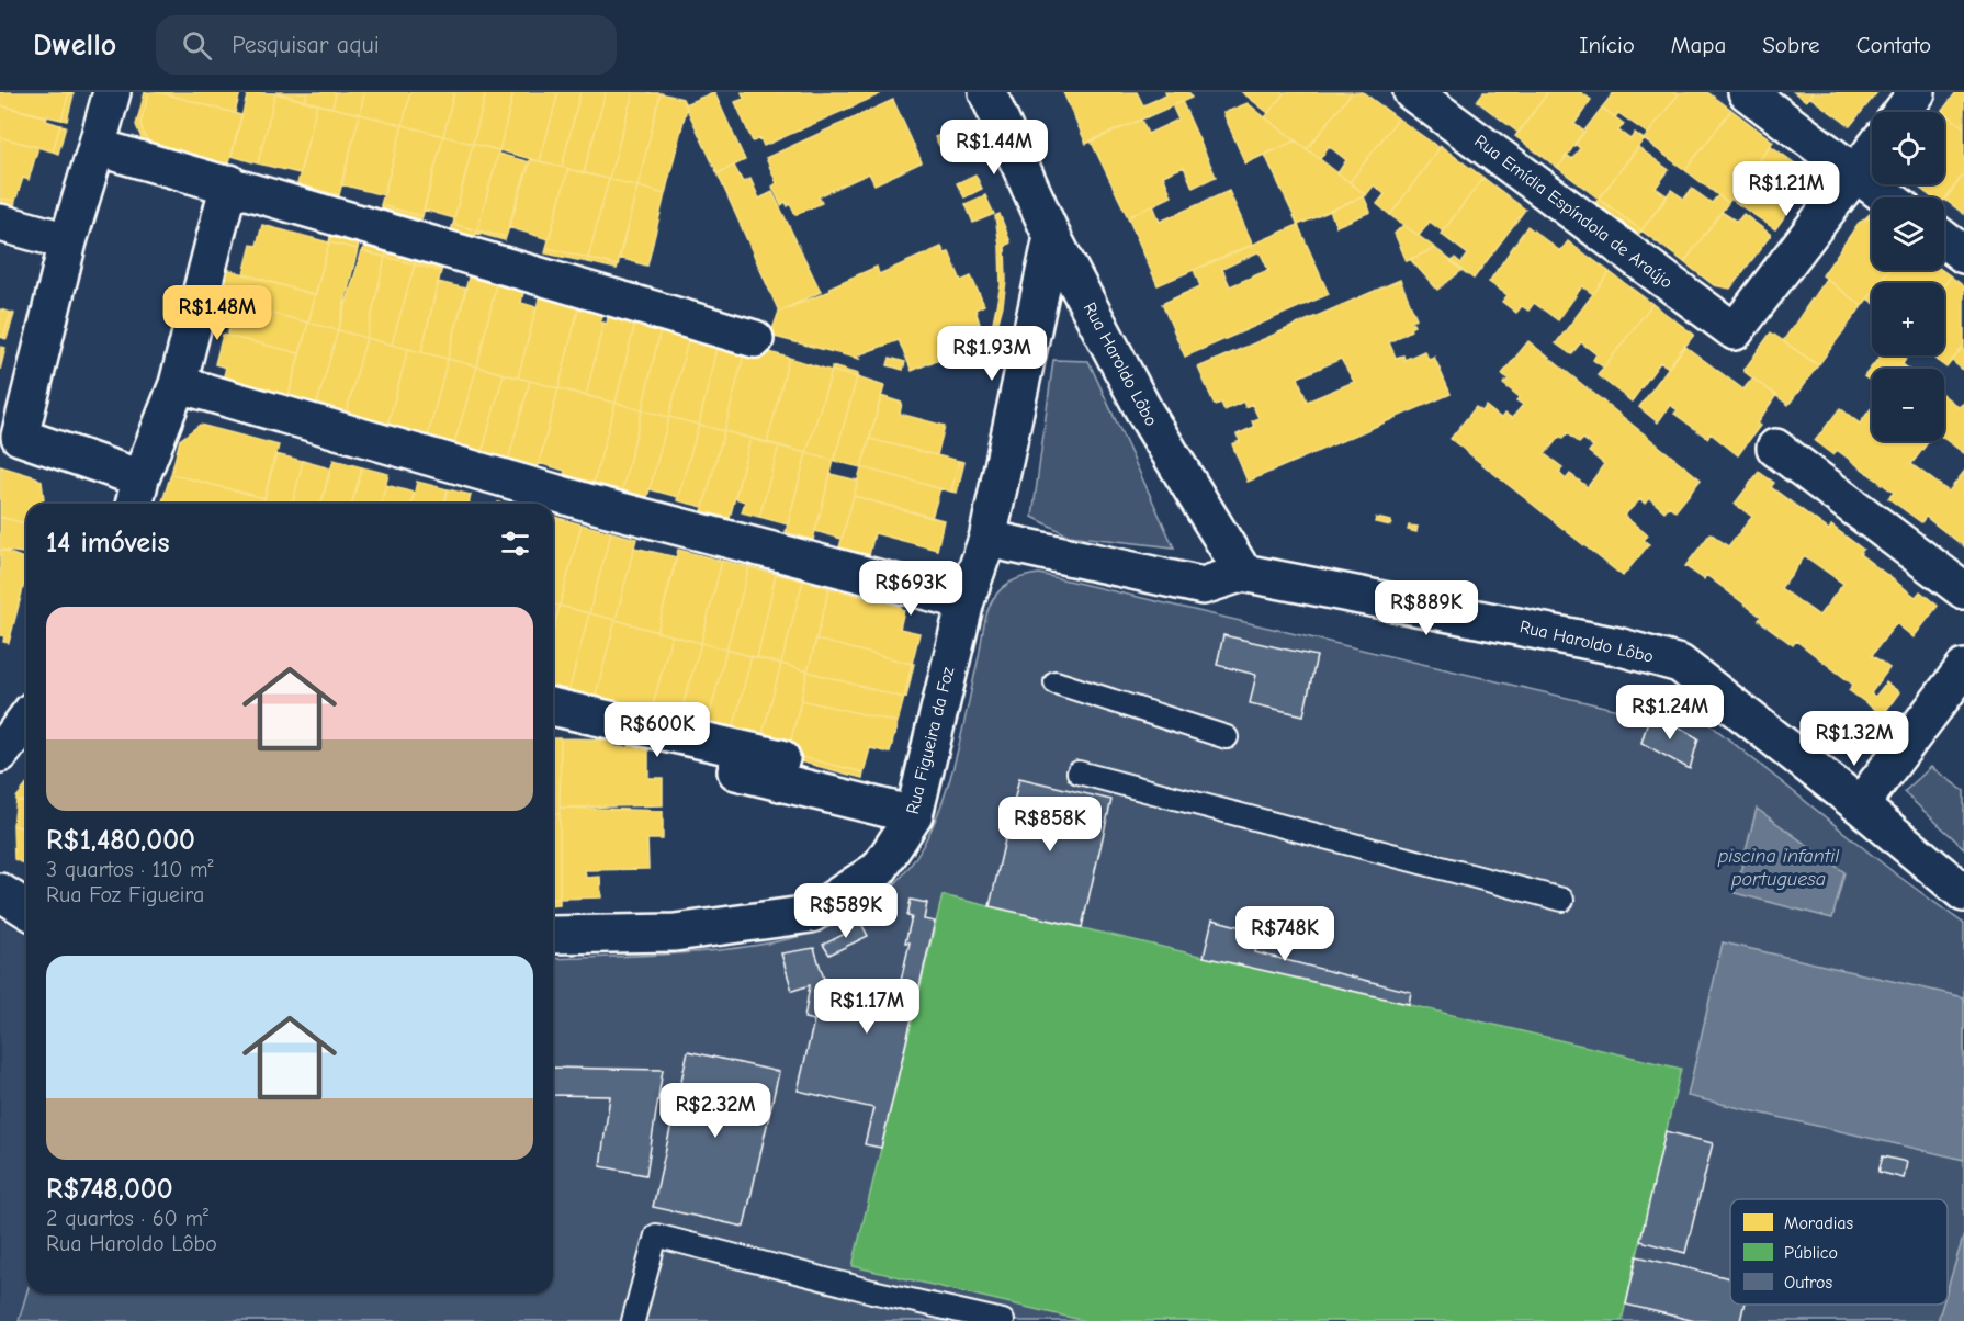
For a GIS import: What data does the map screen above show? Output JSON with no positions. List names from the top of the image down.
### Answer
{
  "streets": {
    "street": ["Rua Emídia Espíndola de Araújo", "Rua Haroldo Lôbo", "Rua Figueira da Foz"]
  },
  "crossings": [
    ["Rua Haroldo Lôbo", "Rua Figueira da Foz"]
  ],
  "water": ["piscina infantil portuguesa"],
  "legend": ["Moradias", "Público", "Outros"],
  "page": {
    "header": "Dwello",
    "search": "Pesquisar aqui",
    "nav": [
      "Início",
      "Mapa",
      "Sobre",
      "Contato"
    ],
    "map_buttons": ["+", "−"],
    "price": [
      "R$1.44M",
      "R$1.21M",
      "R$1.48M",
      "R$1.93M",
      "R$693K",
      "R$889K",
      "R$1.24M",
      "R$600K",
      "R$1.32M",
      "R$858K",
      "R$589K",
      "R$748K",
      "R$1.17M",
      "R$2.32M"
    ],
    "heading": "14 imóveis",
    "list": [
      {
        "name": "R$1,480,000",
        "note": "3 quartos · 110 m² · Rua Foz Figueira"
      },
      {
        "name": "R$748,000",
        "note": "2 quartos · 60 m² · Rua Haroldo Lôbo"
      }
    ]
  }
}
